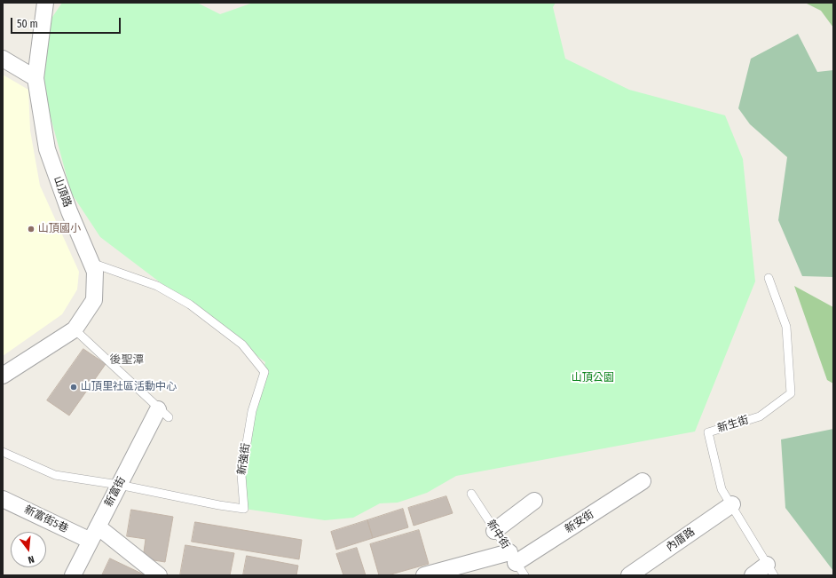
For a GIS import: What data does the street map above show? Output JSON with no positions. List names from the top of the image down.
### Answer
{
  "streets": {
    "street": [
      "山頂路",
      "新富街",
      "新富街5巷",
      "新安街",
      "內厝路"
    ],
    "lane": ["新生街", "新強街", "新中街"]
  },
  "crossings": [
    ["山頂路", "新強街"],
    ["新生街", "內厝路"],
    ["新強街", "新富街"],
    ["新富街", "新富街5巷"],
    ["新安街", "新中街"]
  ],
  "districts": ["後聖潭"],
  "parks": ["山頂公園"],
  "places": ["山頂國小", "山頂里社區活動中心"],
  "scale_bar": "50 m",
  "north": "bottom"
}
